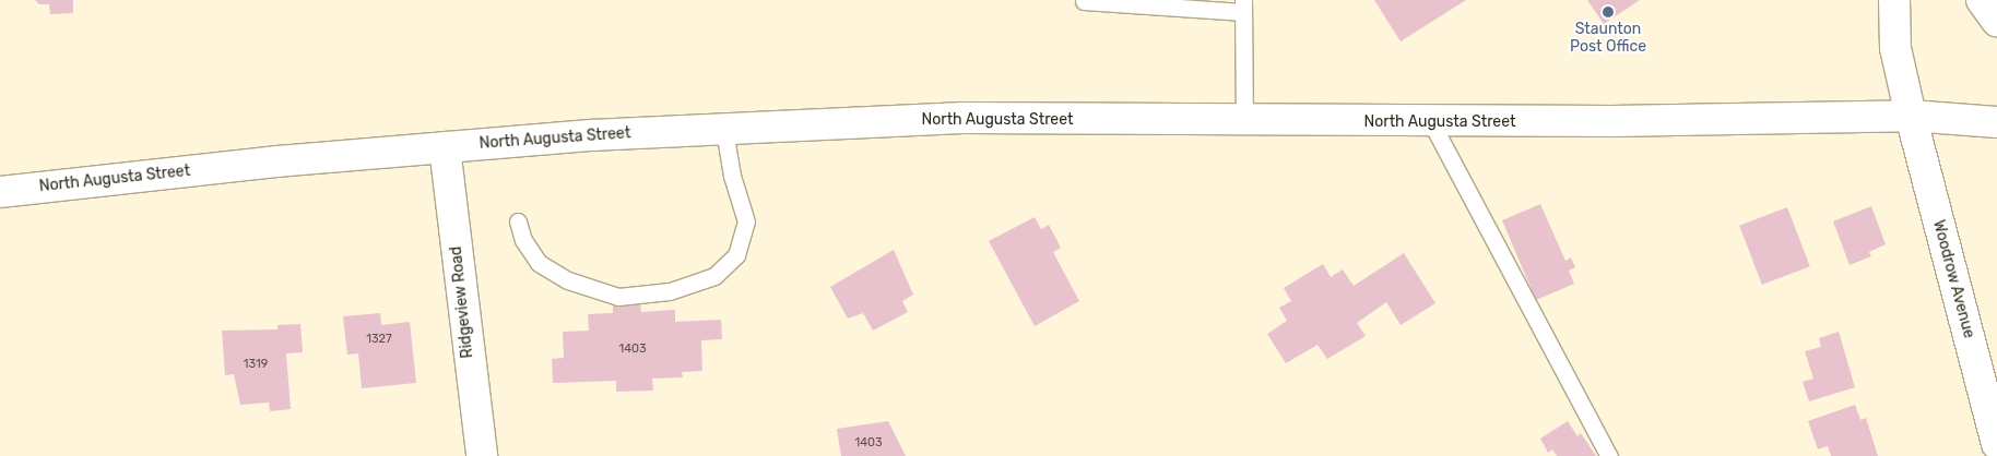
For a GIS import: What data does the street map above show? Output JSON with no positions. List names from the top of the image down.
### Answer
{
  "streets": {
    "main road": ["North Augusta Street", "Woodrow Avenue", "Ridgeview Road"]
  },
  "crossings": [
    ["North Augusta Street", "Woodrow Avenue"],
    ["North Augusta Street", "Ridgeview Road"]
  ],
  "places": ["Staunton Post Office"],
  "house_numbers": [
    "1327",
    "1403",
    "1319",
    "1403"
  ]
}
